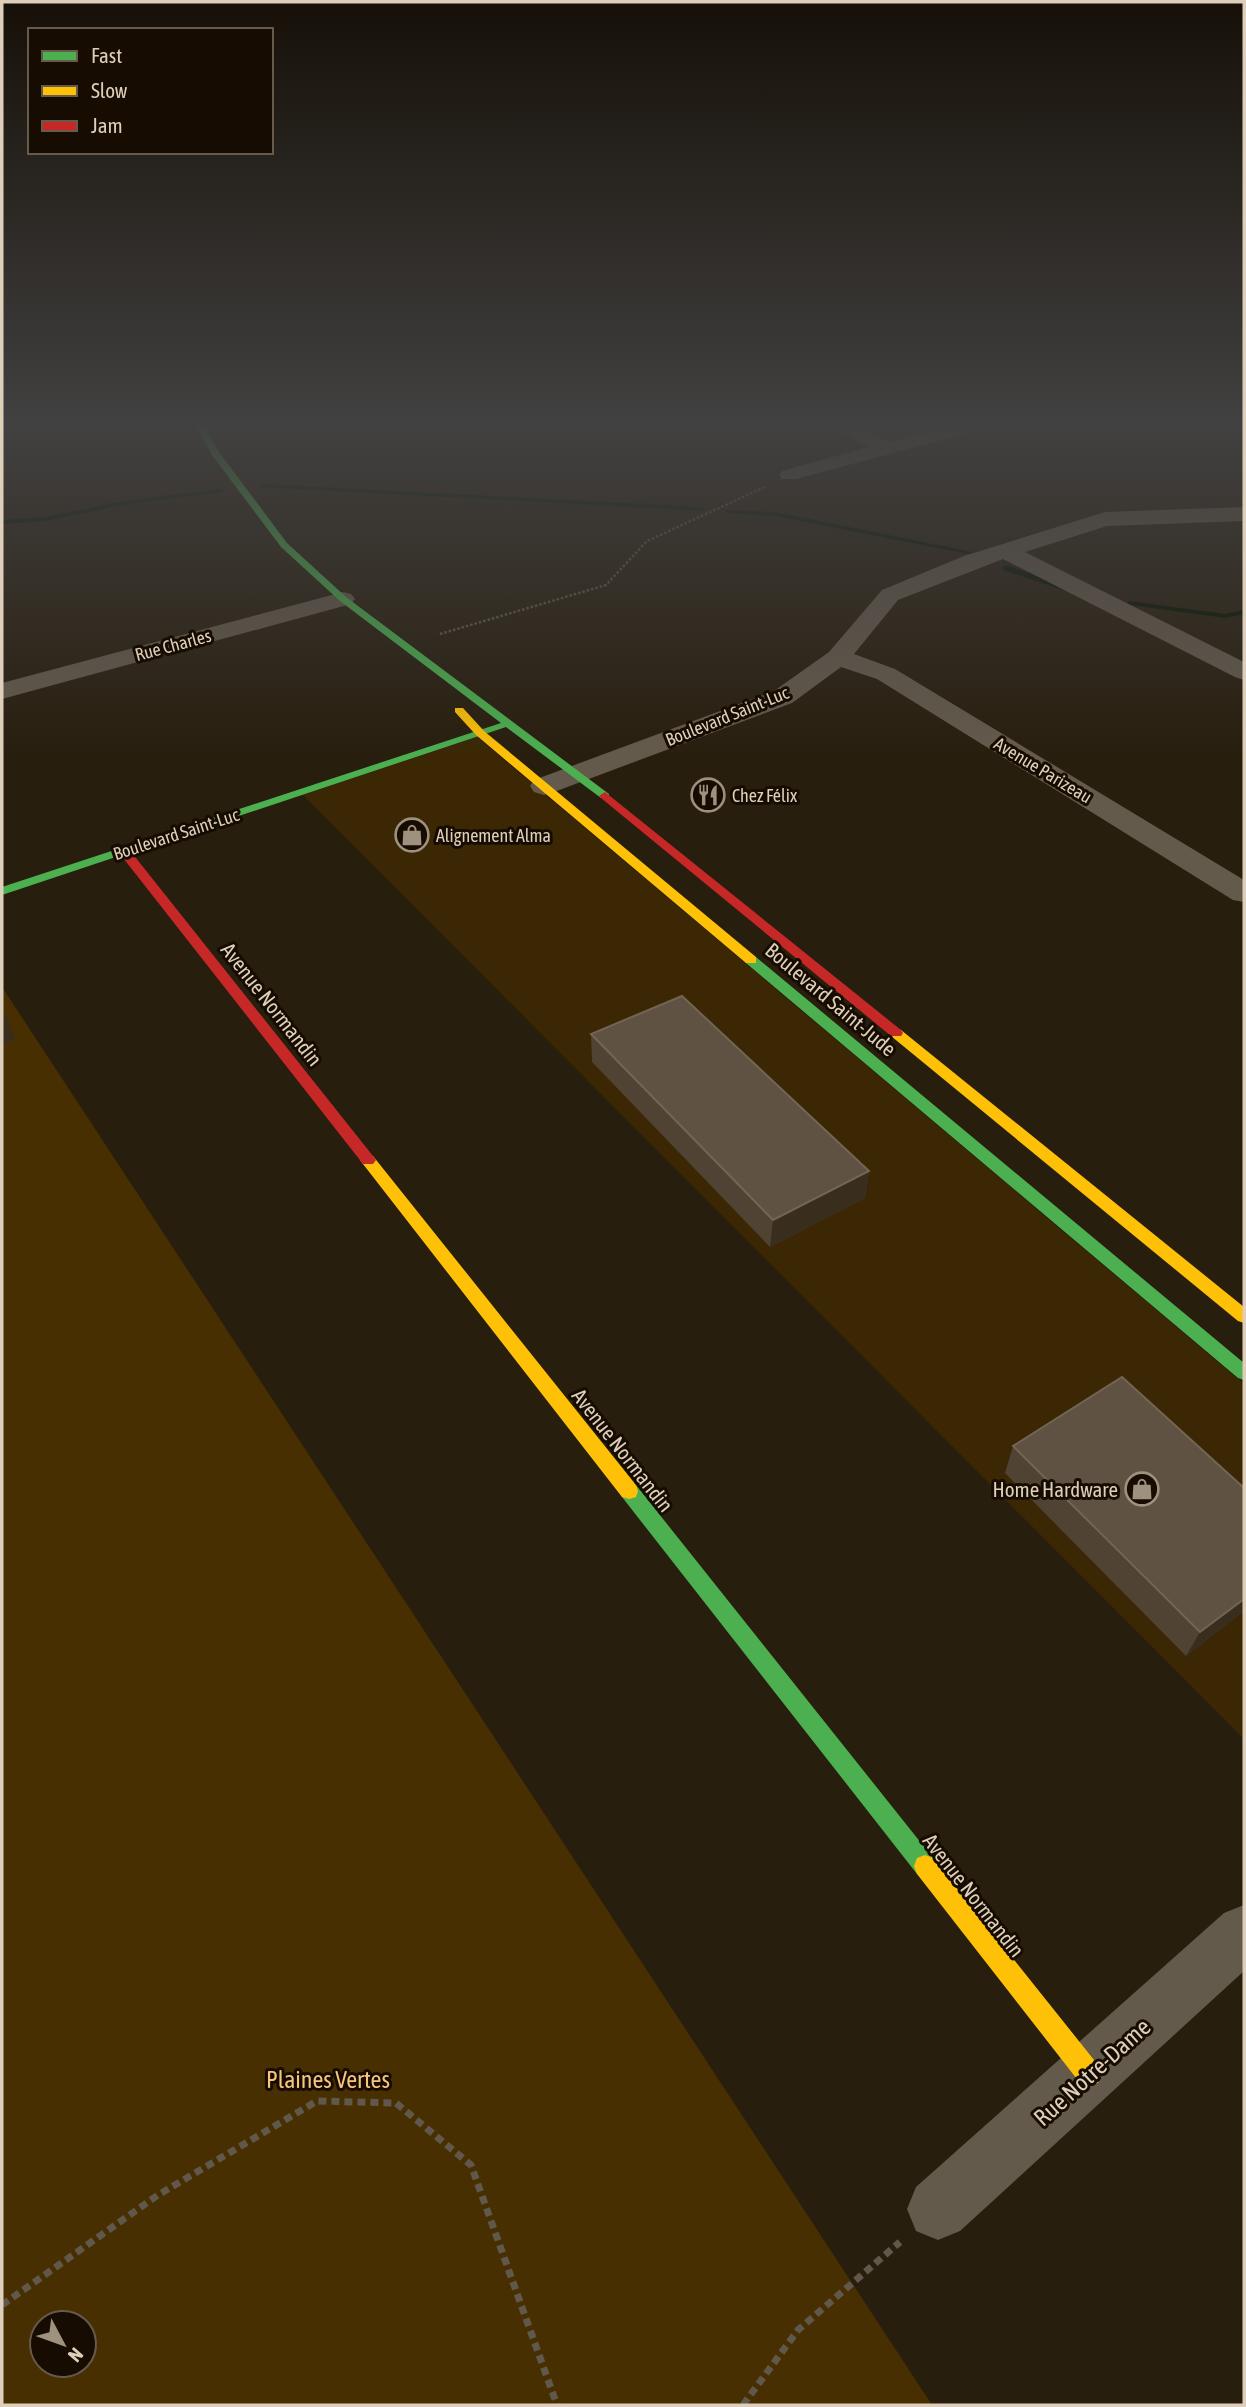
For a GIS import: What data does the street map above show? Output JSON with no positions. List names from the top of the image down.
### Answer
{
  "streets": {
    "street": [
      "Rue Charles",
      "Boulevard Saint-Luc",
      "Avenue Parizeau",
      "Boulevard Saint-Jude",
      "Avenue Normandin",
      "Rue Notre-Dame"
    ]
  },
  "crossings": [
    ["Rue Charles", "Boulevard Saint-Jude"],
    ["Boulevard Saint-Luc", "Avenue Parizeau"],
    ["Boulevard Saint-Luc", "Boulevard Saint-Jude"],
    ["Boulevard Saint-Luc", "Avenue Normandin"],
    ["Avenue Normandin", "Rue Notre-Dame"]
  ],
  "parks": ["Plaines Vertes"],
  "places": {
    "restaurant": ["Chez Félix"],
    "shop": ["Alignement Alma", "Home Hardware"]
  },
  "legend": ["Fast", "Slow", "Jam"],
  "north": "bottom right"
}
